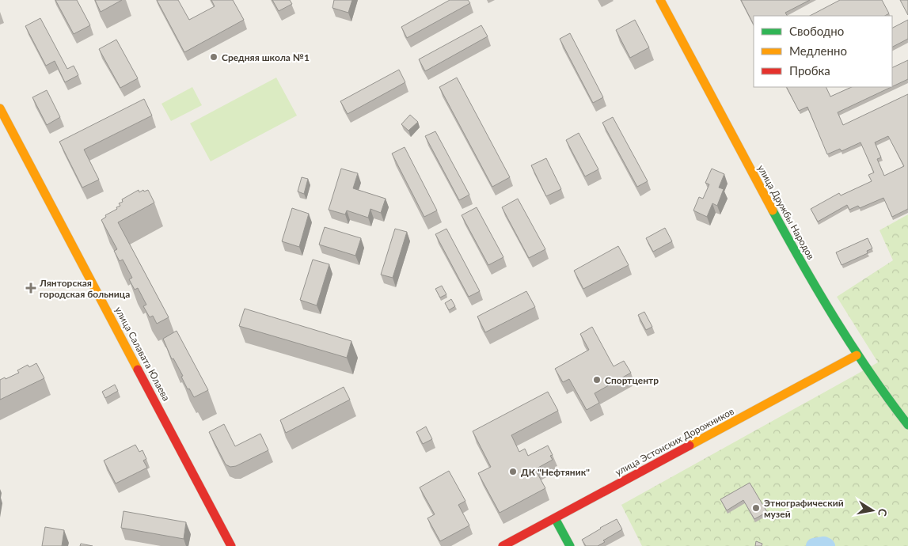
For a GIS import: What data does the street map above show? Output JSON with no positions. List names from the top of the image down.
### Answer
{
  "streets": {
    "main road": ["улица Дружбы Народов", "улица Салавата Юлаева", "улица Эстонских Дорожников"]
  },
  "crossings": [
    ["улица Дружбы Народов", "улица Эстонских Дорожников"]
  ],
  "places": {
    "other": [
      "Средняя школа №1",
      "Спортцентр",
      "ДК \"Нефтяник\"",
      "Этнографический музей"
    ],
    "health": ["Лянторская городская больница"]
  },
  "legend": ["Свободно", "Медленно", "Пробка"],
  "north": "right"
}
